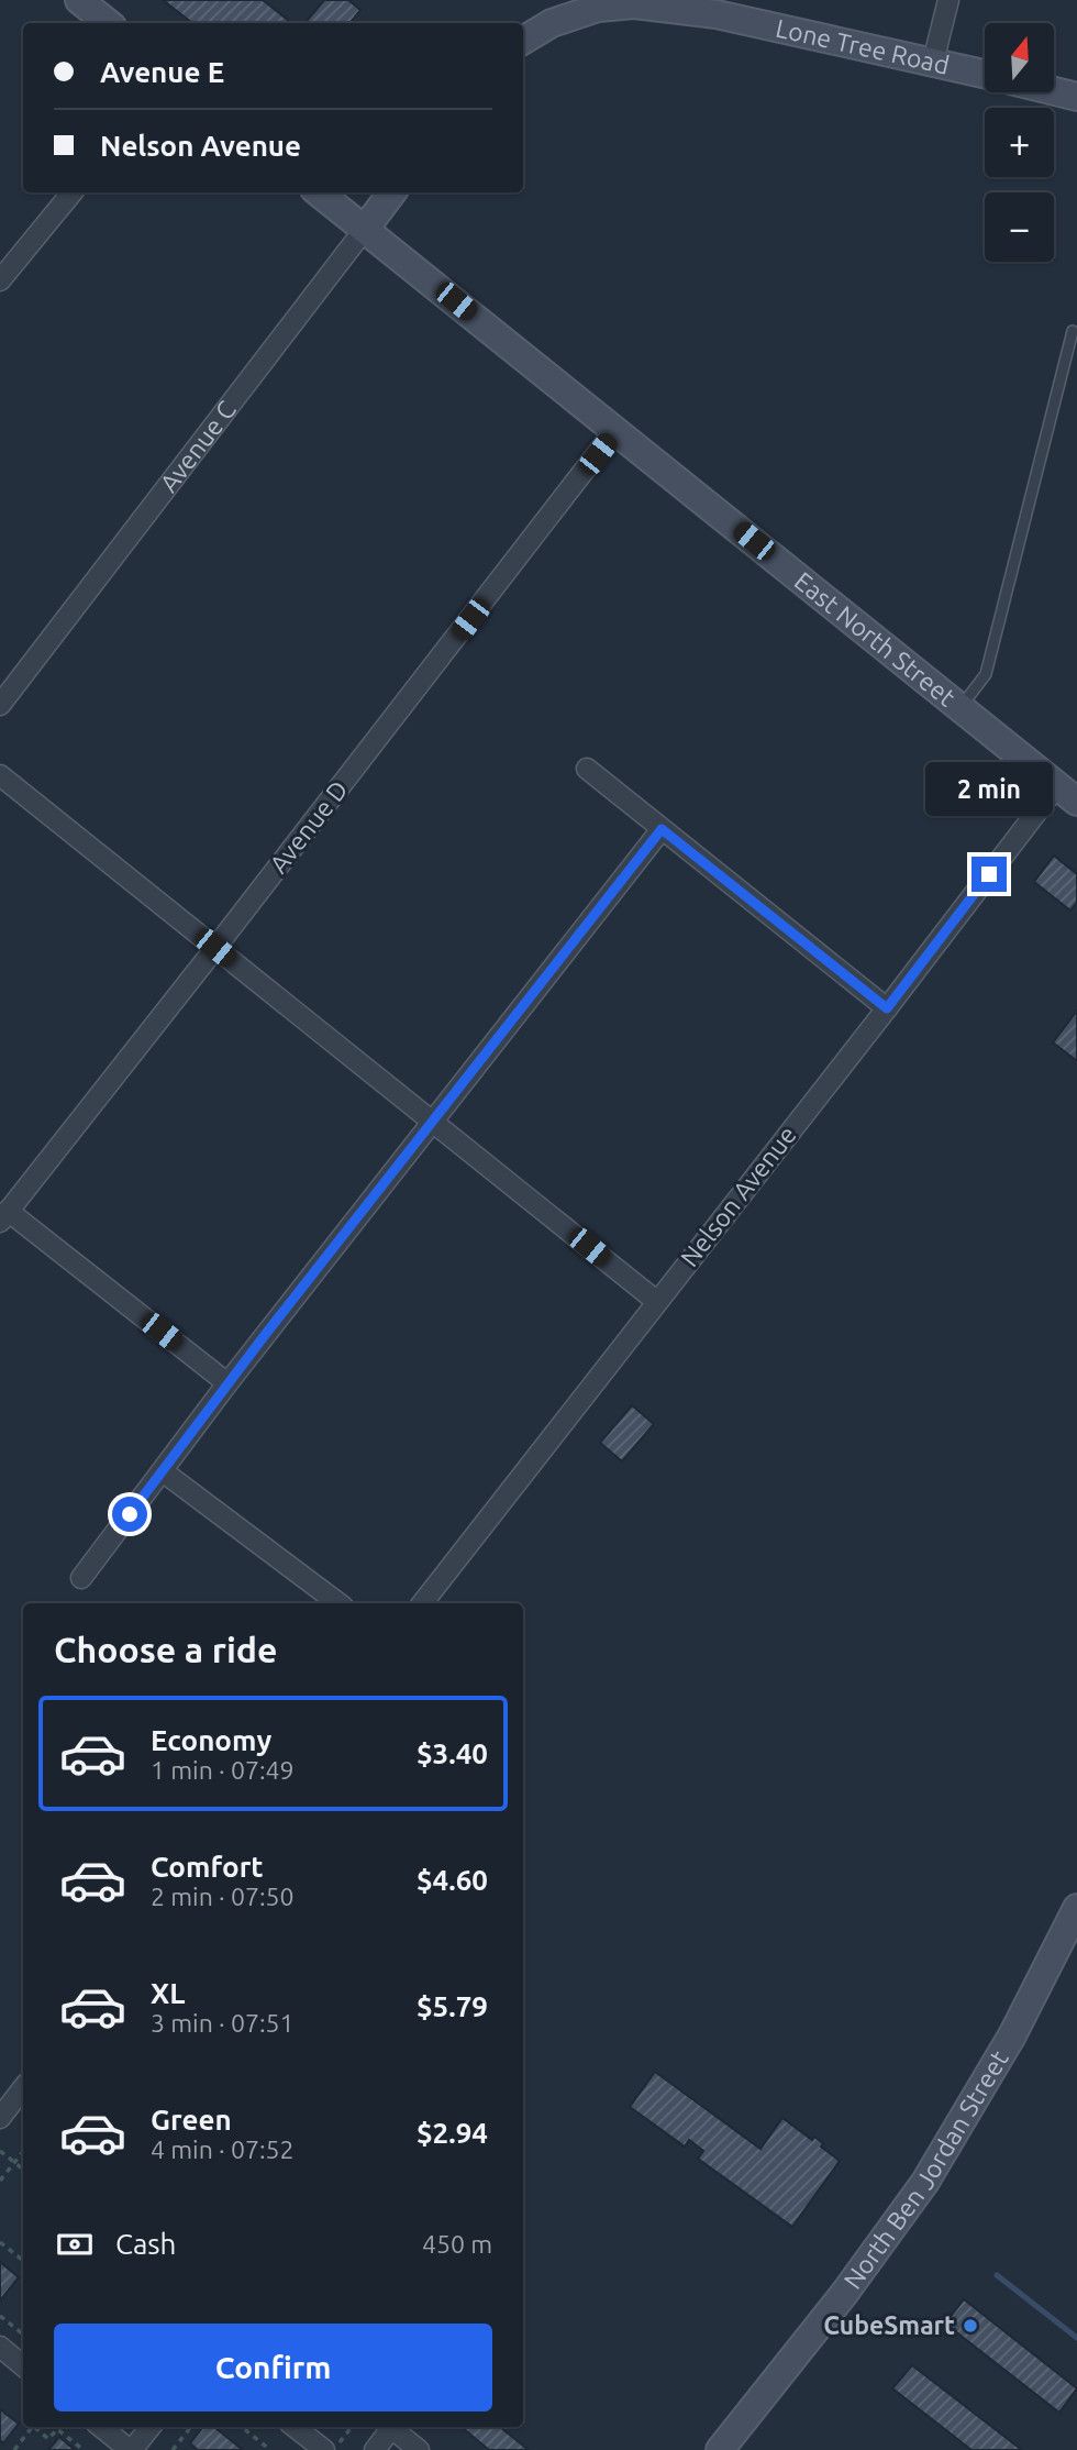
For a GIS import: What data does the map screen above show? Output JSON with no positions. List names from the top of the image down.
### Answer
{
  "streets": {
    "street": [
      "Lone Tree Road",
      "Avenue C",
      "East North Street",
      "Avenue D",
      "Nelson Avenue",
      "North Ben Jordan Street"
    ]
  },
  "crossings": [
    ["Avenue C", "East North Street"],
    ["East North Street", "Avenue D"],
    ["East North Street", "Nelson Avenue"]
  ],
  "places": ["CubeSmart"],
  "north": "top",
  "page": {
    "map_buttons": ["+", "−"],
    "banner": ["Avenue E", "Nelson Avenue"],
    "bubble": "2 min",
    "heading": "Choose a ride",
    "list": [
      {
        "name": "Economy",
        "note": "1 min · 07:49",
        "value": "$3.40"
      },
      {
        "name": "Comfort",
        "note": "2 min · 07:50",
        "value": "$4.60"
      },
      {
        "name": "XL",
        "note": "3 min · 07:51",
        "value": "$5.79"
      },
      {
        "name": "Green",
        "note": "4 min · 07:52",
        "value": "$2.94"
      }
    ],
    "pay": ["Cash", "450 m"],
    "buttons": "Confirm"
  }
}
